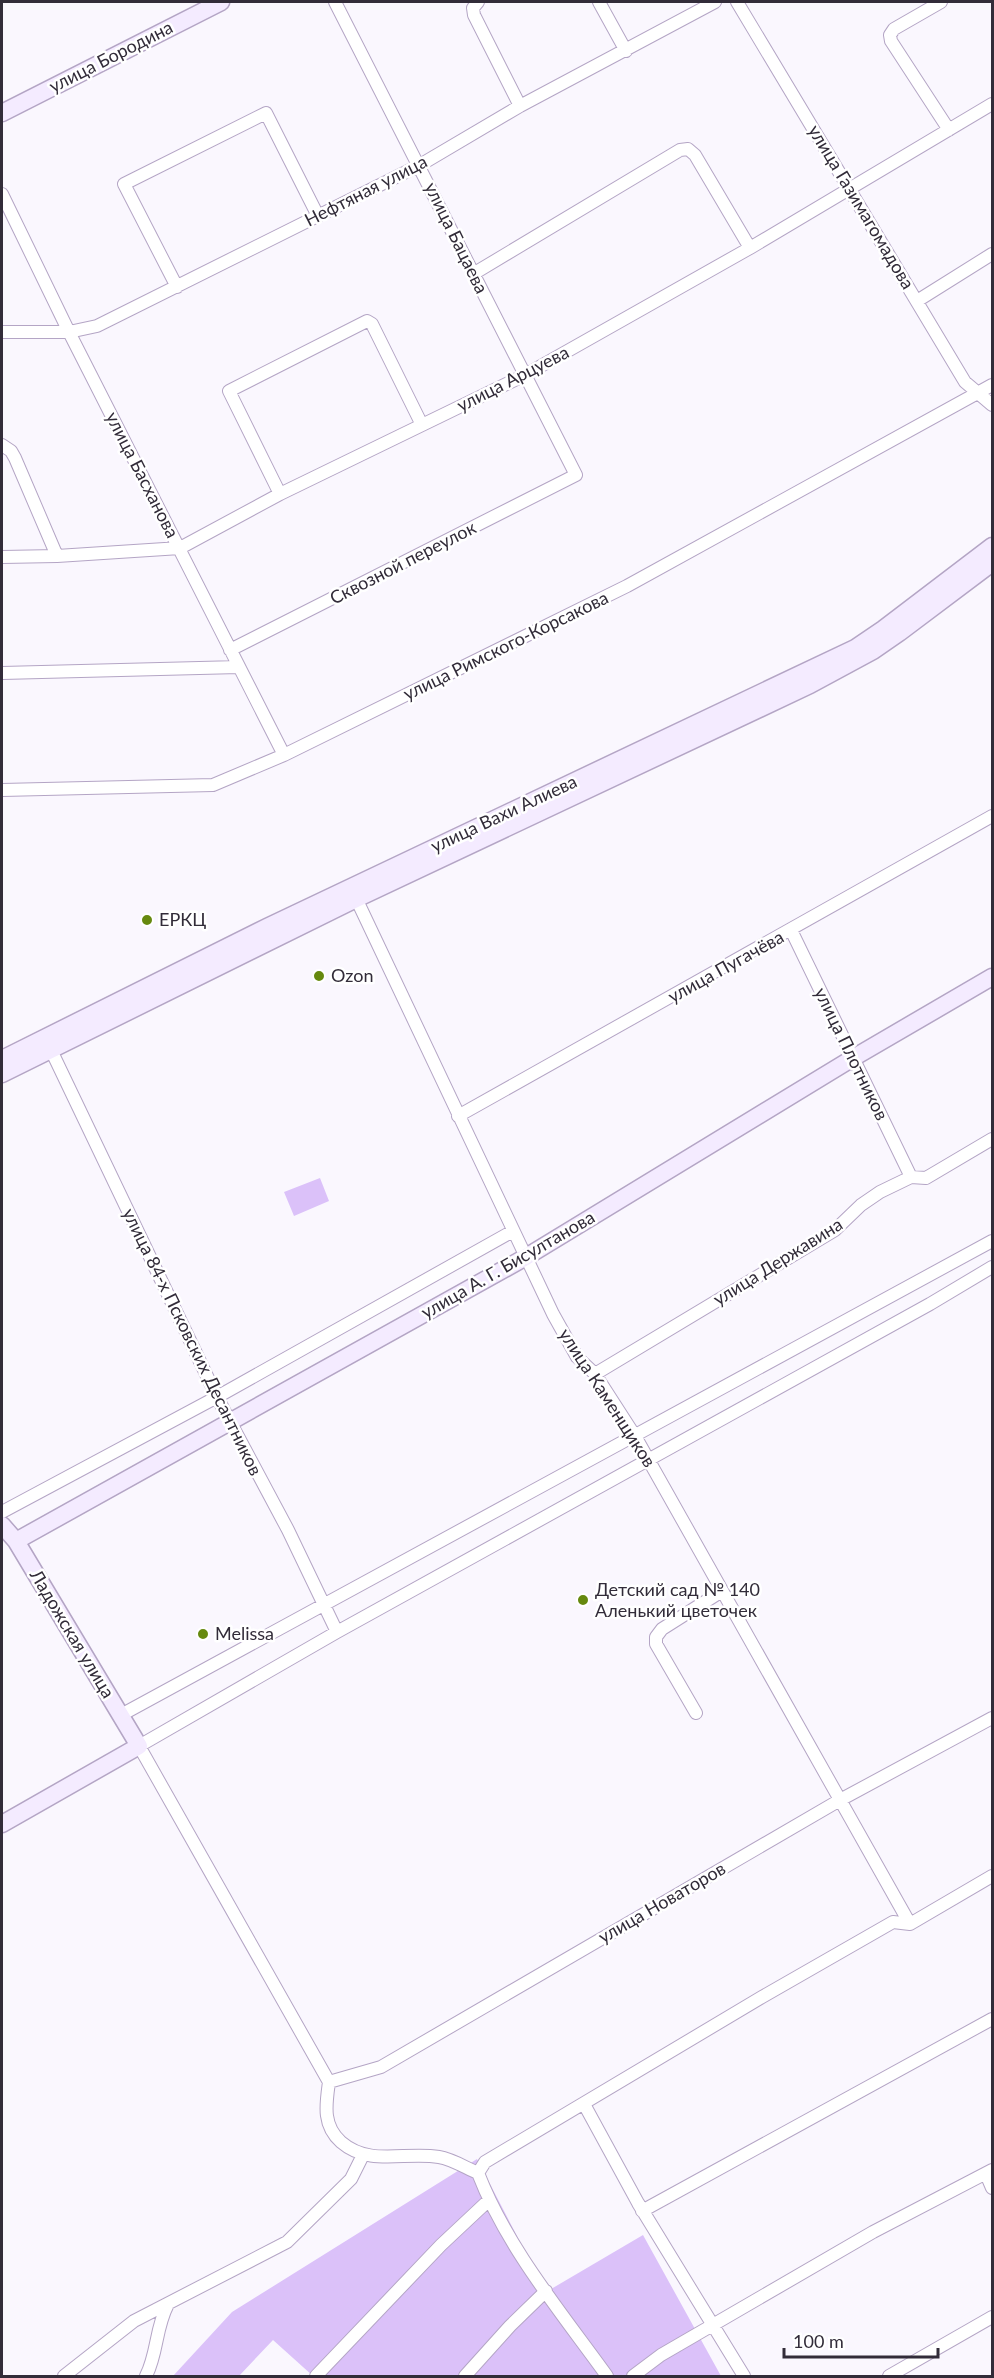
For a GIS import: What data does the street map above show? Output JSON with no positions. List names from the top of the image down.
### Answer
{
  "streets": {
    "main road": [
      "улица Бородина",
      "улица Вахи Алиева",
      "улица А. Г. Бисултанова",
      "Ладожская улица"
    ],
    "street": [
      "Нефтяная улица",
      "улица Газимагомадова",
      "улица Бацаева",
      "улица Арцуева",
      "улица Басханова",
      "Сквозной переулок",
      "улица Римского-Корсакова",
      "улица Пугачёва",
      "улица Плотников",
      "улица Державина",
      "улица 84-х Псковских Десантников",
      "улица Каменщиков",
      "улица Новаторов"
    ]
  },
  "crossings": [
    ["Нефтяная улица", "улица Бацаева"],
    ["Нефтяная улица", "улица Басханова"],
    ["улица Газимагомадова", "улица Арцуева"],
    ["улица Газимагомадова", "улица Римского-Корсакова"],
    ["улица Бацаева", "улица Арцуева"],
    ["улица Бацаева", "Сквозной переулок"],
    ["улица Арцуева", "улица Басханова"],
    ["улица Басханова", "Сквозной переулок"],
    ["улица Басханова", "улица Римского-Корсакова"],
    ["улица Вахи Алиева", "улица 84-х Псковских Десантников"],
    ["улица Вахи Алиева", "улица Каменщиков"],
    ["улица Пугачёва", "улица Плотников"],
    ["улица Пугачёва", "улица Каменщиков"],
    ["улица Плотников", "улица Державина"],
    ["улица Плотников", "улица А. Г. Бисултанова"],
    ["улица Державина", "улица Каменщиков"],
    ["улица А. Г. Бисултанова", "улица 84-х Псковских Десантников"],
    ["улица А. Г. Бисултанова", "улица Каменщиков"],
    ["улица А. Г. Бисултанова", "Ладожская улица"],
    ["улица Каменщиков", "улица Новаторов"]
  ],
  "places": [
    "ЕРКЦ",
    "Ozon",
    "Детский сад № 140 Аленький цветочек",
    "Melissa"
  ],
  "scale_bar": "100 m"
}
